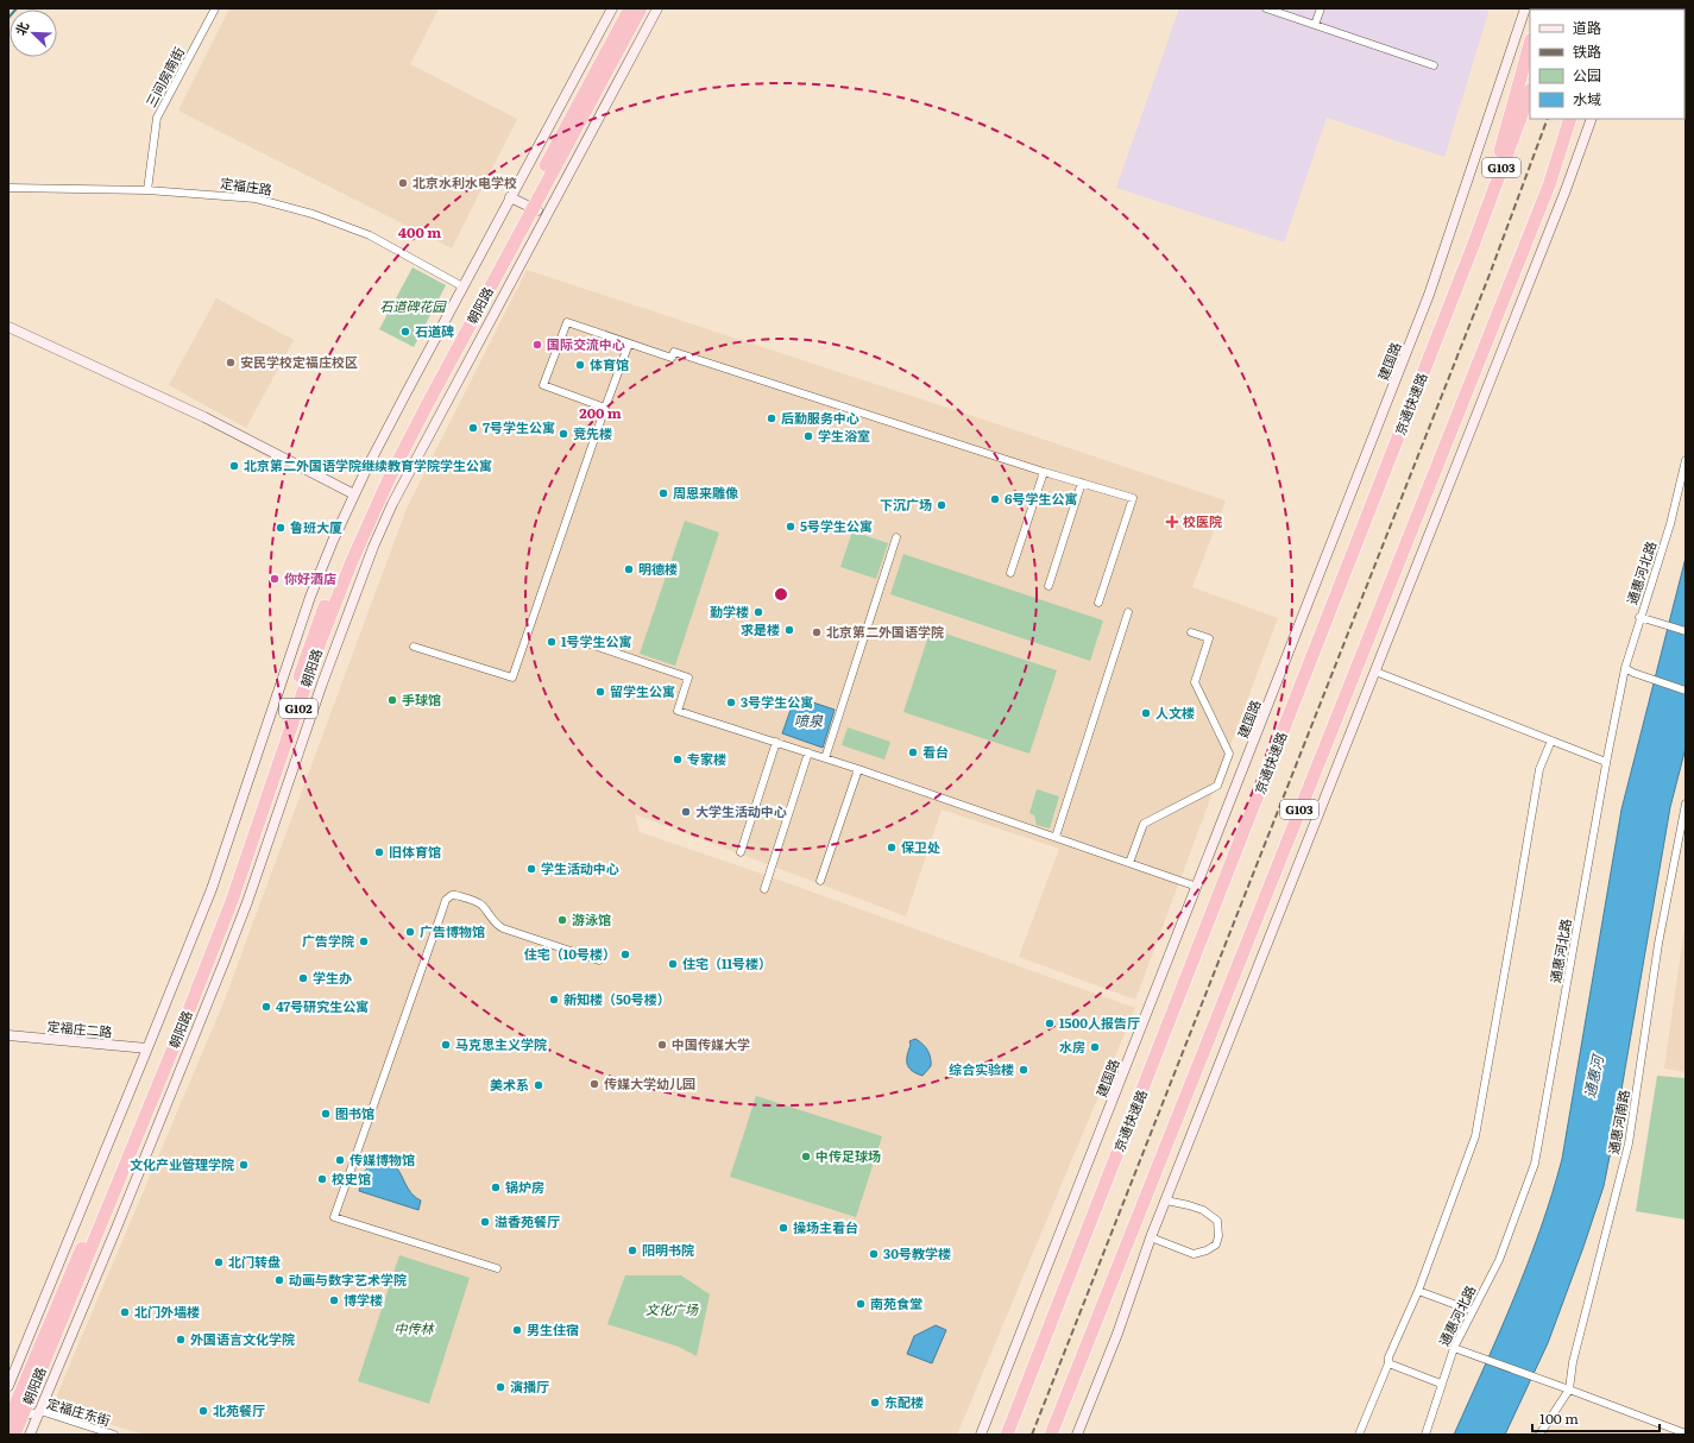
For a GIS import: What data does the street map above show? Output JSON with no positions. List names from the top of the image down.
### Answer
{
  "streets": {
    "highway": [
      "G103",
      "朝阳路",
      "京通快速路",
      "G102"
    ],
    "street": [
      "三间房南街",
      "定福庄路",
      "建国路",
      "通惠河北路",
      "定福庄二路",
      "通惠河南路",
      "定福庄东街"
    ]
  },
  "crossings": [
    ["三间房南街", "定福庄路"],
    ["定福庄路", "朝阳路"],
    ["朝阳路", "定福庄二路"],
    ["朝阳路", "定福庄东街"]
  ],
  "water": ["喷泉", "通惠河"],
  "parks": ["石道碑花园", "文化广场", "中传林"],
  "places": {
    "other": [
      "北京水利水电学校",
      "石道碑",
      "国际交流中心",
      "安民学校定福庄校区",
      "体育馆",
      "后勤服务中心",
      "7号学生公寓",
      "竞先楼",
      "学生浴室",
      "北京第二外国语学院继续教育学院学生公寓",
      "周恩来雕像",
      "6号学生公寓",
      "下沉广场",
      "5号学生公寓",
      "鲁班大厦",
      "明德楼",
      "你好酒店",
      "勤学楼",
      "求是楼",
      "北京第二外国语学院",
      "1号学生公寓",
      "留学生公寓",
      "手球馆",
      "3号学生公寓",
      "人文楼",
      "看台",
      "专家楼",
      "大学生活动中心",
      "保卫处",
      "旧体育馆",
      "学生活动中心",
      "游泳馆",
      "广告博物馆",
      "广告学院",
      "住宅（10号楼）",
      "住宅（11号楼）",
      "学生办",
      "新知楼（50号楼）",
      "47号研究生公寓",
      "1500人报告厅",
      "马克思主义学院",
      "中国传媒大学",
      "水房",
      "综合实验楼",
      "传媒大学幼儿园",
      "美术系",
      "图书馆",
      "中传足球场",
      "传媒博物馆",
      "文化产业管理学院",
      "校史馆",
      "锅炉房",
      "溢香苑餐厅",
      "操场主看台",
      "阳明书院",
      "30号教学楼",
      "北门转盘",
      "动画与数字艺术学院",
      "博学楼",
      "南苑食堂",
      "北门外墙楼",
      "男生住宿",
      "外国语言文化学院",
      "演播厅",
      "东配楼",
      "北苑餐厅"
    ],
    "health": ["校医院"]
  },
  "legend": [
    "道路",
    "铁路",
    "公园",
    "水域"
  ],
  "scale_bar": "100 m",
  "north": "top left",
  "rings": ["400 m", "200 m"]
}
